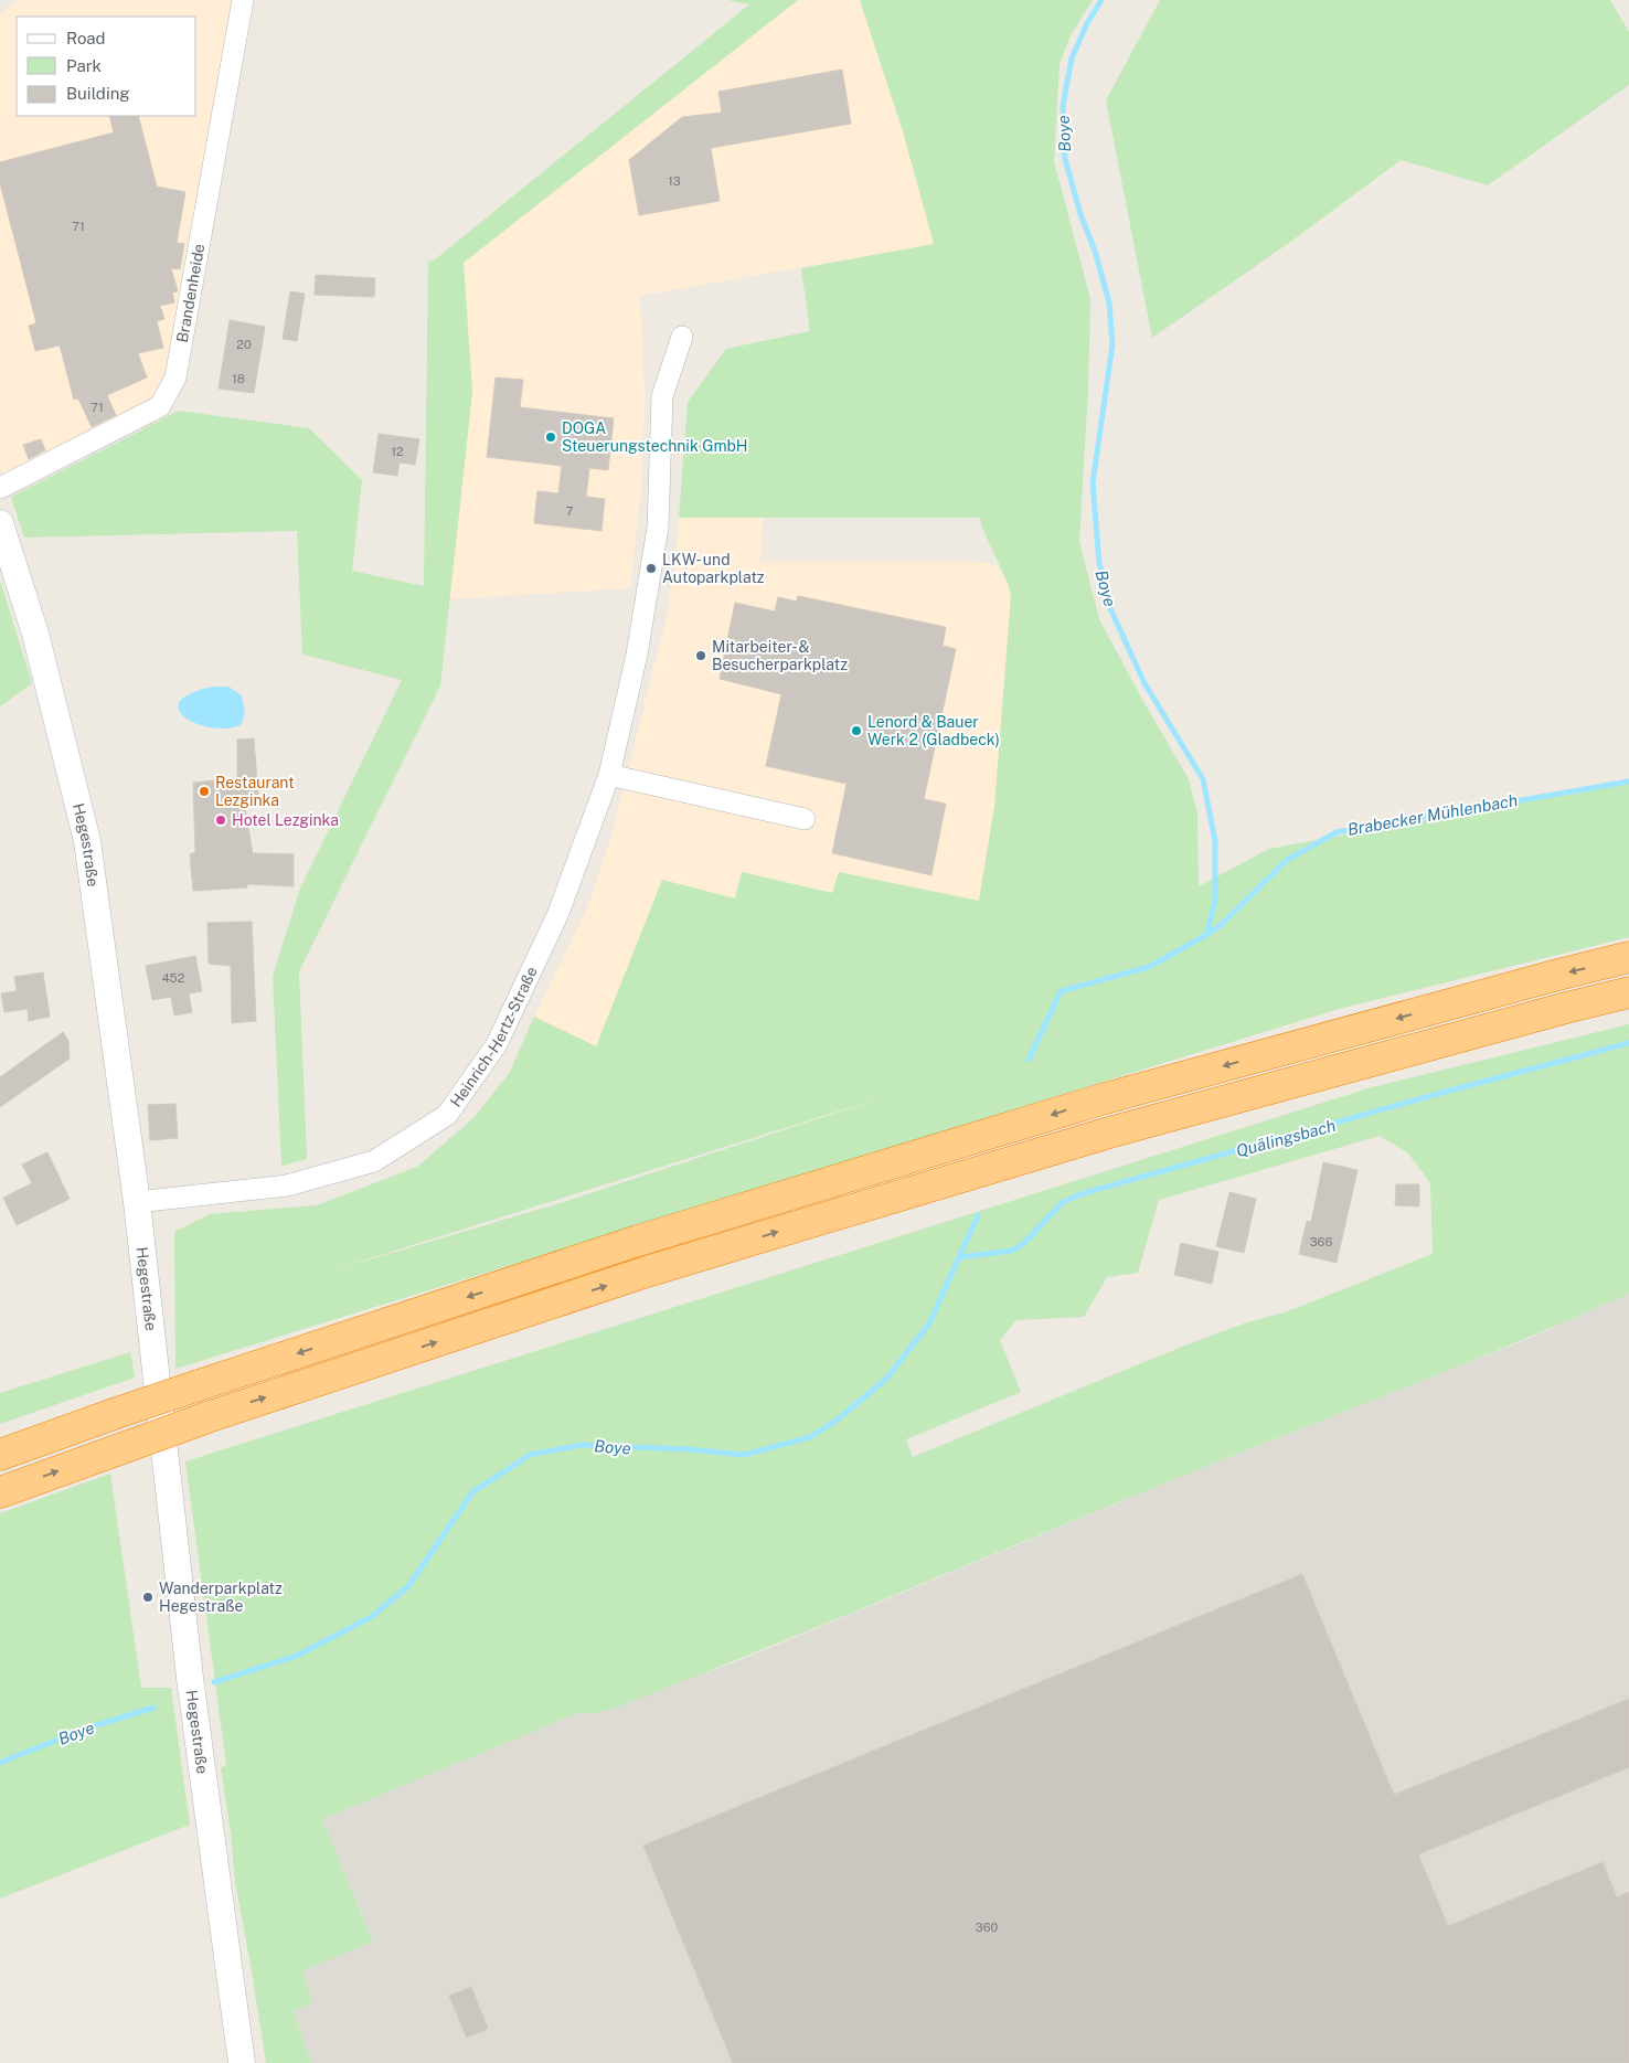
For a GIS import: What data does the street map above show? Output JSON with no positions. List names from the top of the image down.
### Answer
{
  "streets": {
    "street": ["Brandenheide", "Hegestraße", "Heinrich-Hertz-Straße"]
  },
  "crossings": [
    ["Hegestraße", "Heinrich-Hertz-Straße"]
  ],
  "water": ["Boye", "Brabecker Mühlenbach", "Quälingsbach"],
  "places": [
    "DOGA Steuerungstechnik GmbH",
    "LKW- und Autoparkplatz",
    "Mitarbeiter- & Besucherparkplatz",
    "Lenord & Bauer Werk 2 (Gladbeck)",
    "Restaurant Lezginka",
    "Hotel Lezginka",
    "Wanderparkplatz Hegestraße"
  ],
  "house_numbers": [
    "13",
    "71",
    "20",
    "18",
    "71",
    "12",
    "7",
    "452",
    "366",
    "360"
  ],
  "legend": ["Road", "Park", "Building"]
}
